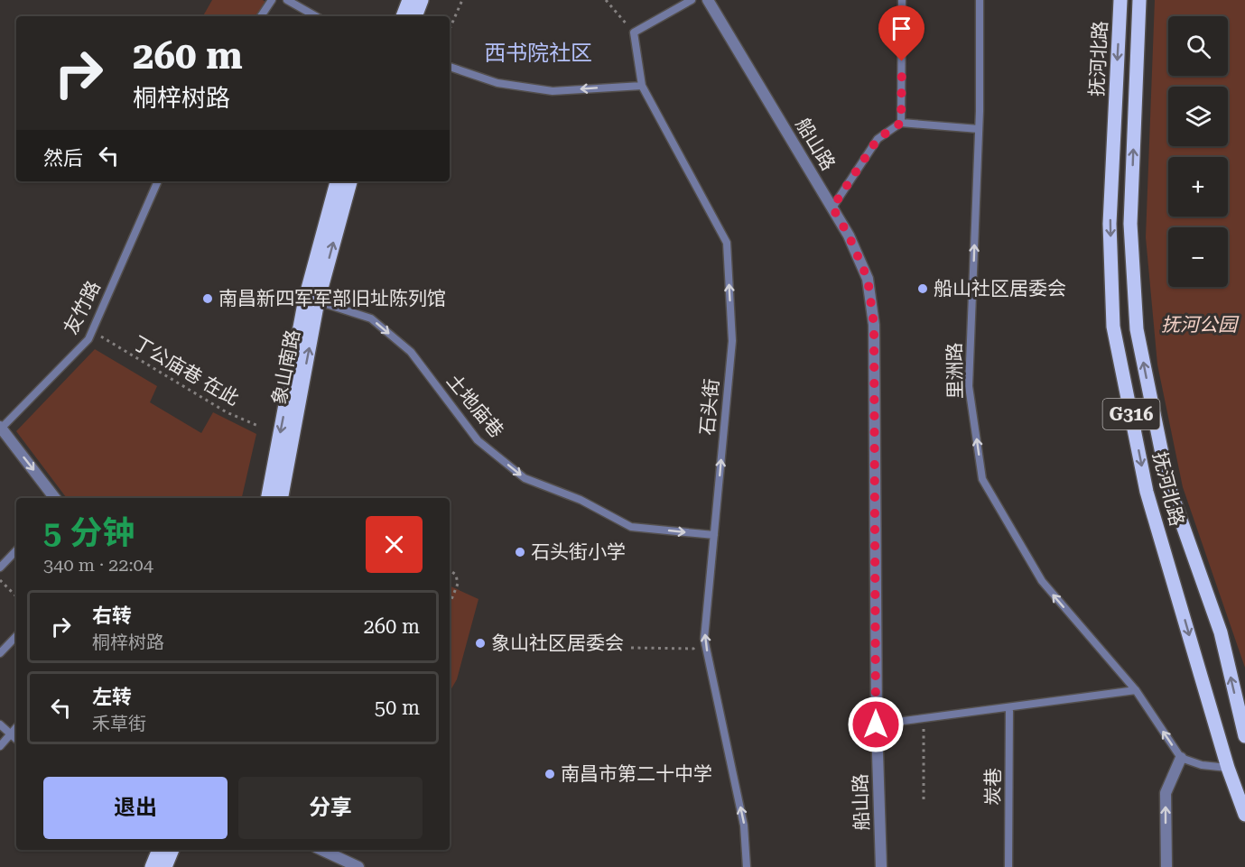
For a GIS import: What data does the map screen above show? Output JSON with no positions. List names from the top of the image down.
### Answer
{
  "streets": {
    "main road": ["抚河北路", "象山南路", "G316"],
    "street": ["船山路"],
    "lane": [
      "友竹路",
      "里洲路",
      "土地庙巷",
      "石头街",
      "炭巷"
    ],
    "path": ["丁公庙巷 在此"]
  },
  "crossings": [
    ["象山南路", "土地庙巷"],
    ["土地庙巷", "石头街"]
  ],
  "one_way": ["里洲路", "土地庙巷", "石头街"],
  "districts": ["西书院社区"],
  "parks": ["抚河公园"],
  "places": [
    "船山社区居委会",
    "南昌新四军军部旧址陈列馆",
    "石头街小学",
    "象山社区居委会",
    "南昌市第二十中学"
  ],
  "page": {
    "map_buttons": ["+", "−"],
    "turn": ["260 m", "桐梓树路"],
    "then": "然后",
    "heading": ["5 分钟", "340 m · 22:04"],
    "list": [
      {
        "name": "右转",
        "note": "桐梓树路",
        "value": "260 m"
      },
      {
        "name": "左转",
        "note": "禾草街",
        "value": "50 m"
      }
    ],
    "buttons": ["退出", "分享"]
  }
}
